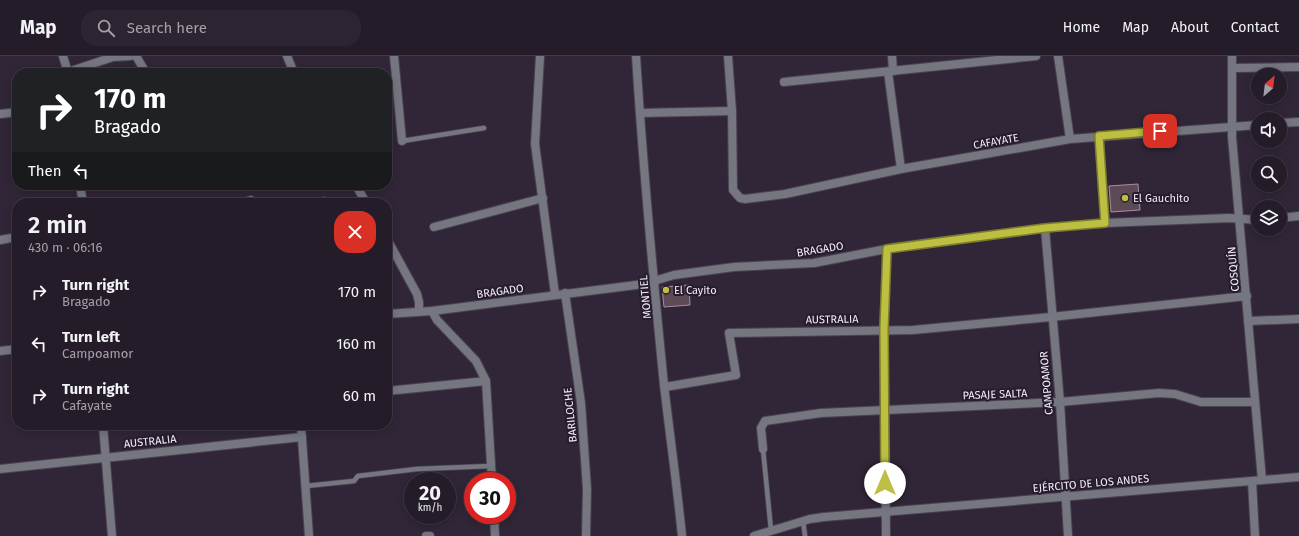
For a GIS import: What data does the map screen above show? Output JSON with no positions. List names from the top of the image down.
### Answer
{
  "streets": {
    "street": [
      "CAFAYATE",
      "BRAGADO",
      "COSQUÍN",
      "MONTIEL",
      "AUSTRALIA",
      "CAMPOAMOR",
      "PASAJE SALTA",
      "BARILOCHE",
      "EJÉRCITO DE LOS ANDES"
    ]
  },
  "crossings": [
    ["CAFAYATE", "COSQUÍN"],
    ["BRAGADO", "COSQUÍN"],
    ["BRAGADO", "MONTIEL"],
    ["BRAGADO", "CAMPOAMOR"],
    ["BRAGADO", "BARILOCHE"],
    ["COSQUÍN", "AUSTRALIA"],
    ["COSQUÍN", "PASAJE SALTA"],
    ["COSQUÍN", "EJÉRCITO DE LOS ANDES"],
    ["MONTIEL", "AUSTRALIA"],
    ["AUSTRALIA", "CAMPOAMOR"],
    ["CAMPOAMOR", "PASAJE SALTA"],
    ["CAMPOAMOR", "EJÉRCITO DE LOS ANDES"]
  ],
  "places": ["El Gauchito", "El Cayito"],
  "north": "top right",
  "page": {
    "header": "Map",
    "search": "Search here",
    "nav": [
      "Home",
      "Map",
      "About",
      "Contact"
    ],
    "turn": ["170 m", "Bragado"],
    "then": "Then",
    "heading": ["2 min", "430 m · 06:16"],
    "list": [
      {
        "name": "Turn right",
        "note": "Bragado",
        "value": "170 m"
      },
      {
        "name": "Turn left",
        "note": "Campoamor",
        "value": "160 m"
      },
      {
        "name": "Turn right",
        "note": "Cafayate",
        "value": "60 m"
      }
    ],
    "speed": "20 km/h",
    "limit": "30"
  }
}
